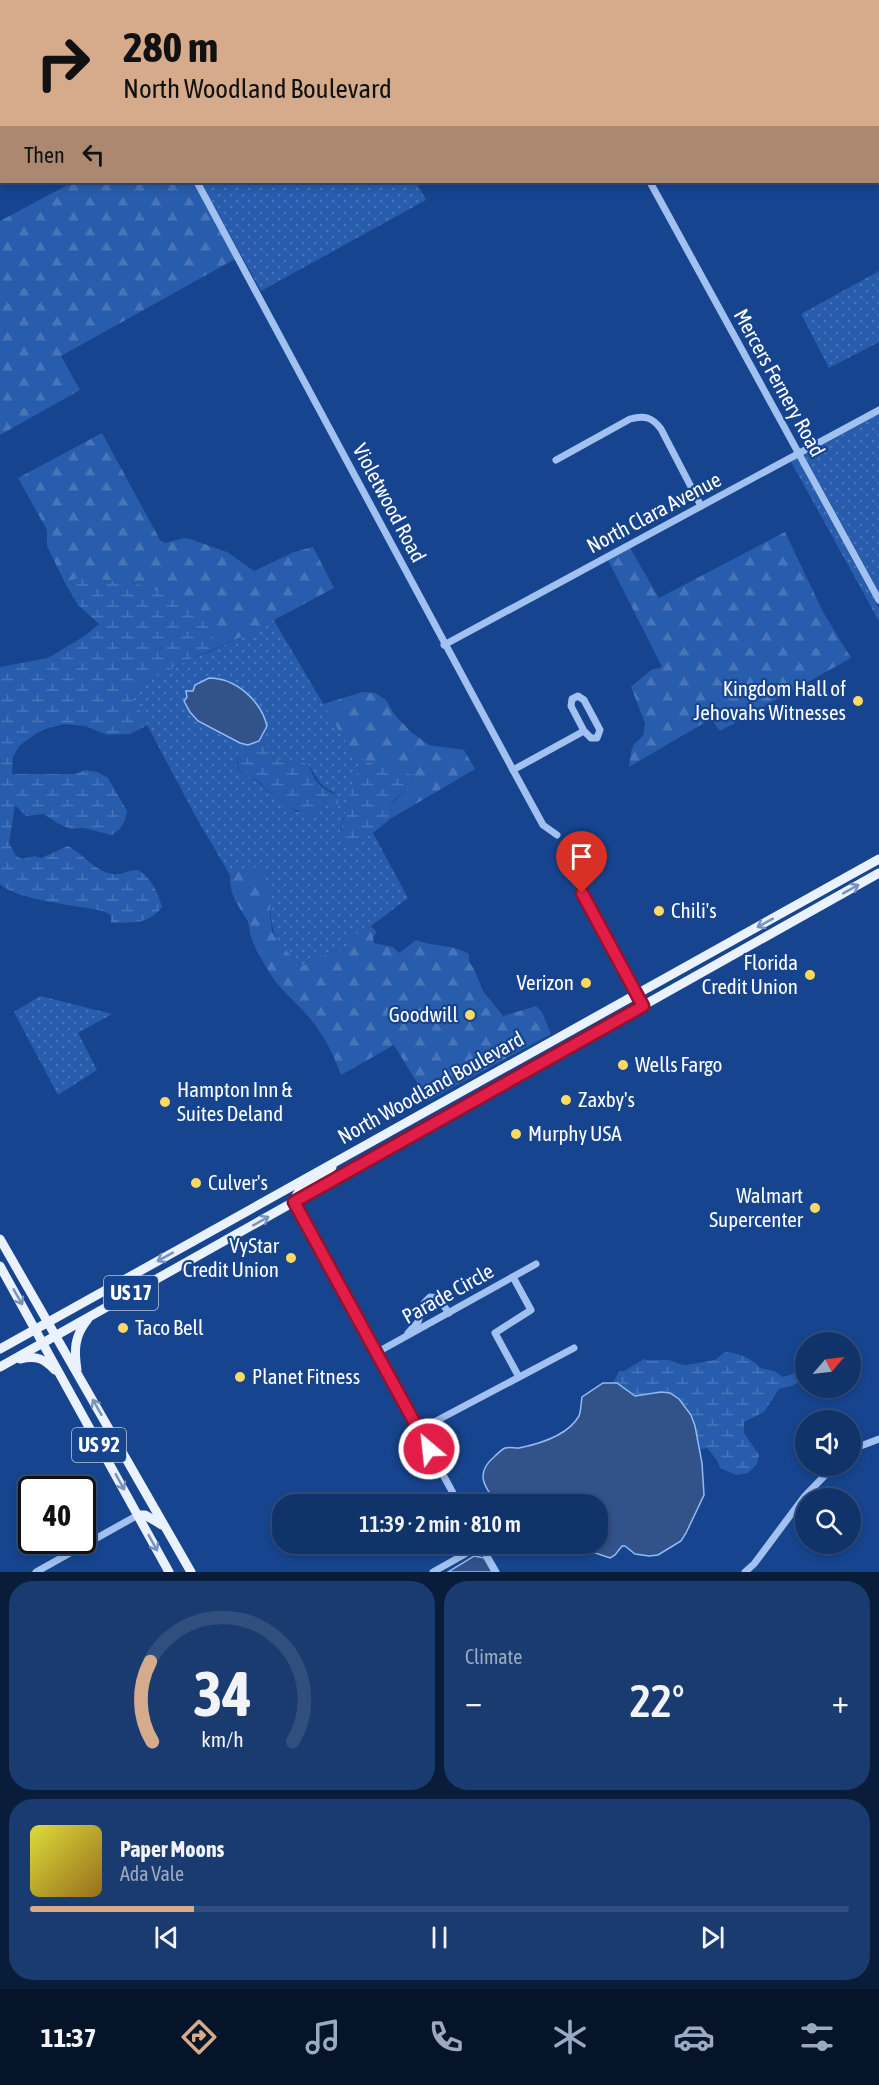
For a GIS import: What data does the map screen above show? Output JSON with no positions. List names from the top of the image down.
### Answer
{
  "streets": {
    "main road": ["North Woodland Boulevard", "US 17", "US 92"],
    "street": [
      "Mercers Fernery Road",
      "Violetwood Road",
      "North Clara Avenue",
      "Parade Circle"
    ]
  },
  "crossings": [
    ["Mercers Fernery Road", "North Clara Avenue"],
    ["Violetwood Road", "North Clara Avenue"],
    ["North Woodland Boulevard", "US 92"]
  ],
  "places": [
    "Kingdom Hall of Jehovahs Witnesses",
    "Chili's",
    "Florida Credit Union",
    "Verizon",
    "Goodwill",
    "Wells Fargo",
    "Zaxby's",
    "Hampton Inn & Suites Deland",
    "Murphy USA",
    "Culver's",
    "Walmart Supercenter",
    "VyStar Credit Union",
    "Taco Bell",
    "Planet Fitness"
  ],
  "north": "top right",
  "page": {
    "turn": ["280 m", "North Woodland Boulevard"],
    "then": "Then",
    "limit": "40",
    "trip": "11:39 · 2 min · 810 m",
    "tile": "Climate",
    "heat": ["−", "22°", "+"],
    "song": ["Paper Moons", "Ada Vale"],
    "tabs": "11:37",
    "gauge": ["34", "km/h"]
  }
}
